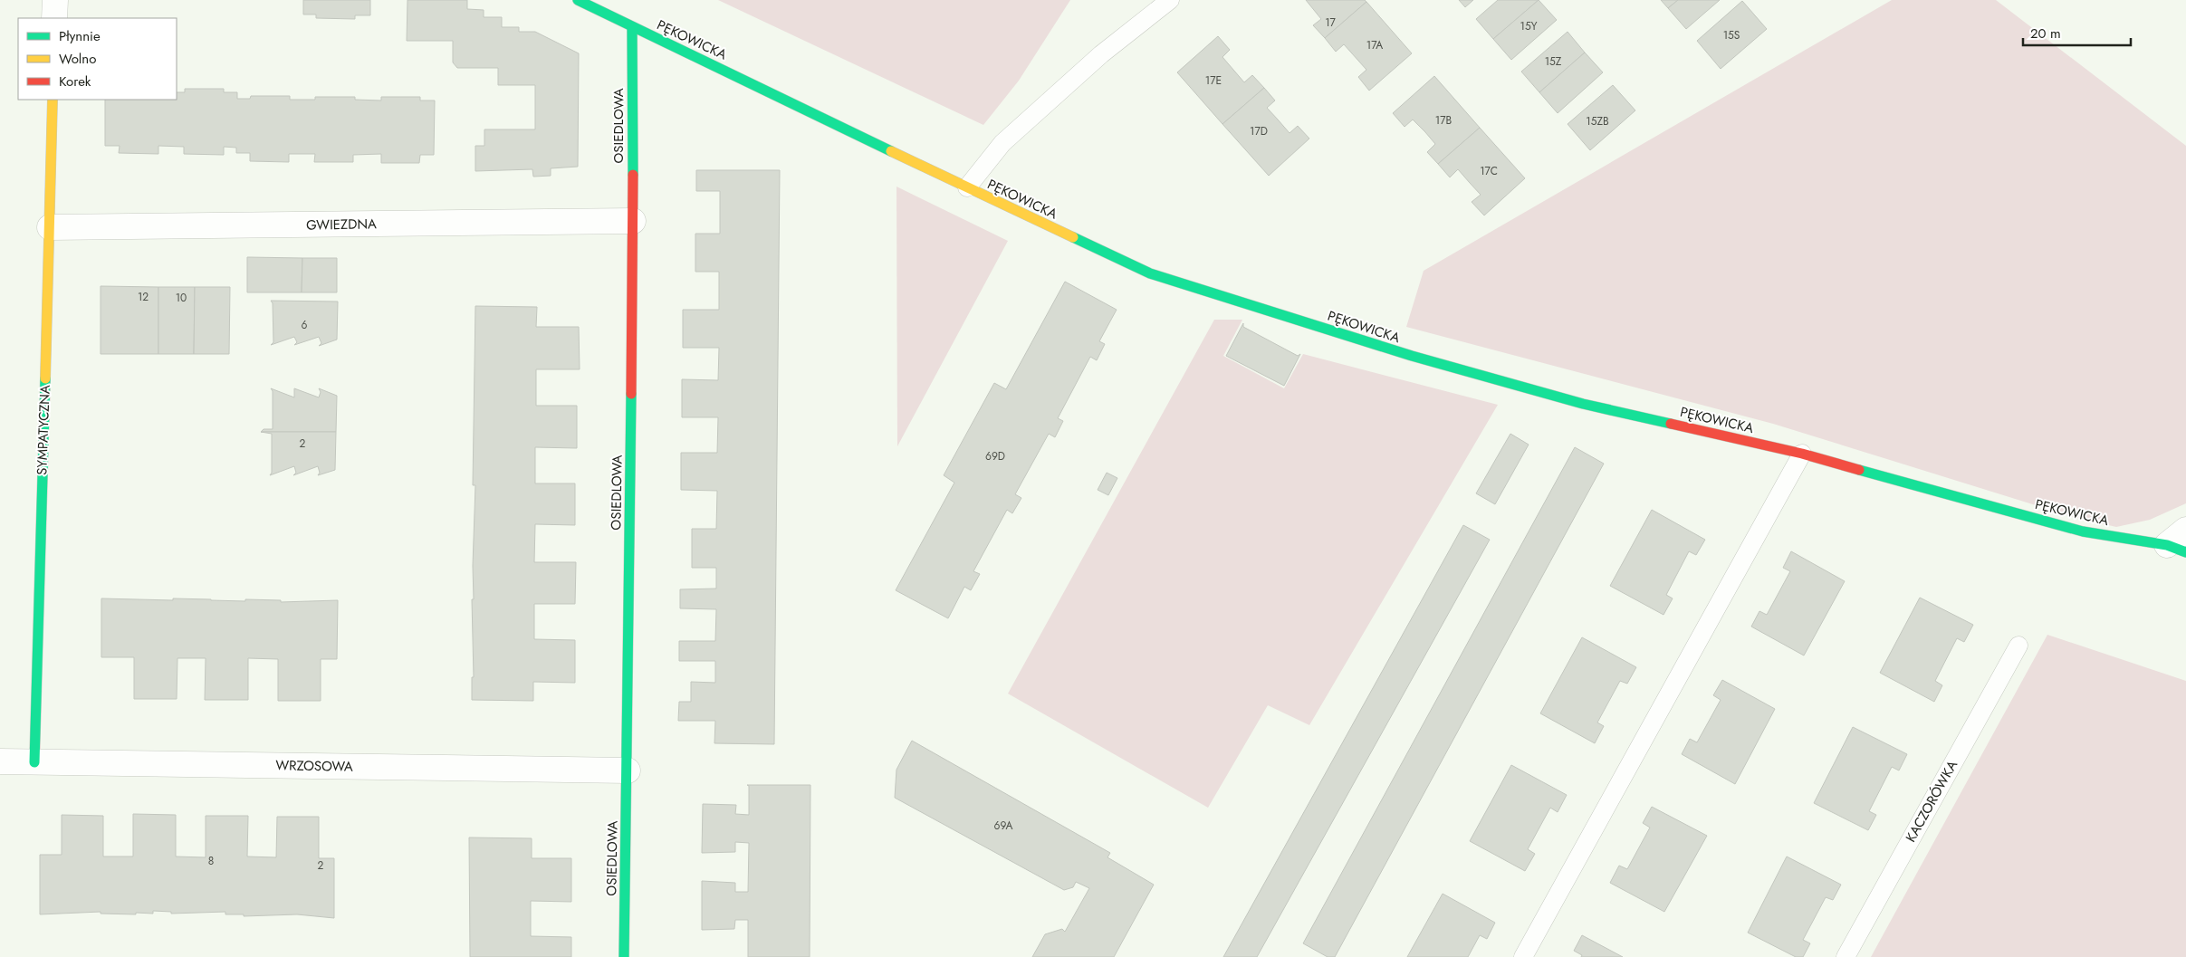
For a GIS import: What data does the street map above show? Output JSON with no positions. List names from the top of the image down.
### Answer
{
  "streets": {
    "street": [
      "PĘKOWICKA",
      "OSIEDLOWA",
      "GWIEZDNA",
      "SYMPATYCZNA",
      "WRZOSOWA"
    ],
    "lane": ["KACZORÓWKA"]
  },
  "crossings": [
    ["PĘKOWICKA", "OSIEDLOWA"],
    ["OSIEDLOWA", "GWIEZDNA"],
    ["OSIEDLOWA", "WRZOSOWA"],
    ["GWIEZDNA", "SYMPATYCZNA"],
    ["SYMPATYCZNA", "WRZOSOWA"]
  ],
  "house_numbers": [
    "17",
    "15Y",
    "15S",
    "17A",
    "15Z",
    "17E",
    "17B",
    "15ZB",
    "17D",
    "17C",
    "12",
    "10",
    "6",
    "2",
    "69D",
    "69A",
    "8",
    "2"
  ],
  "legend": ["Płynnie", "Wolno", "Korek"],
  "scale_bar": "20 m"
}
